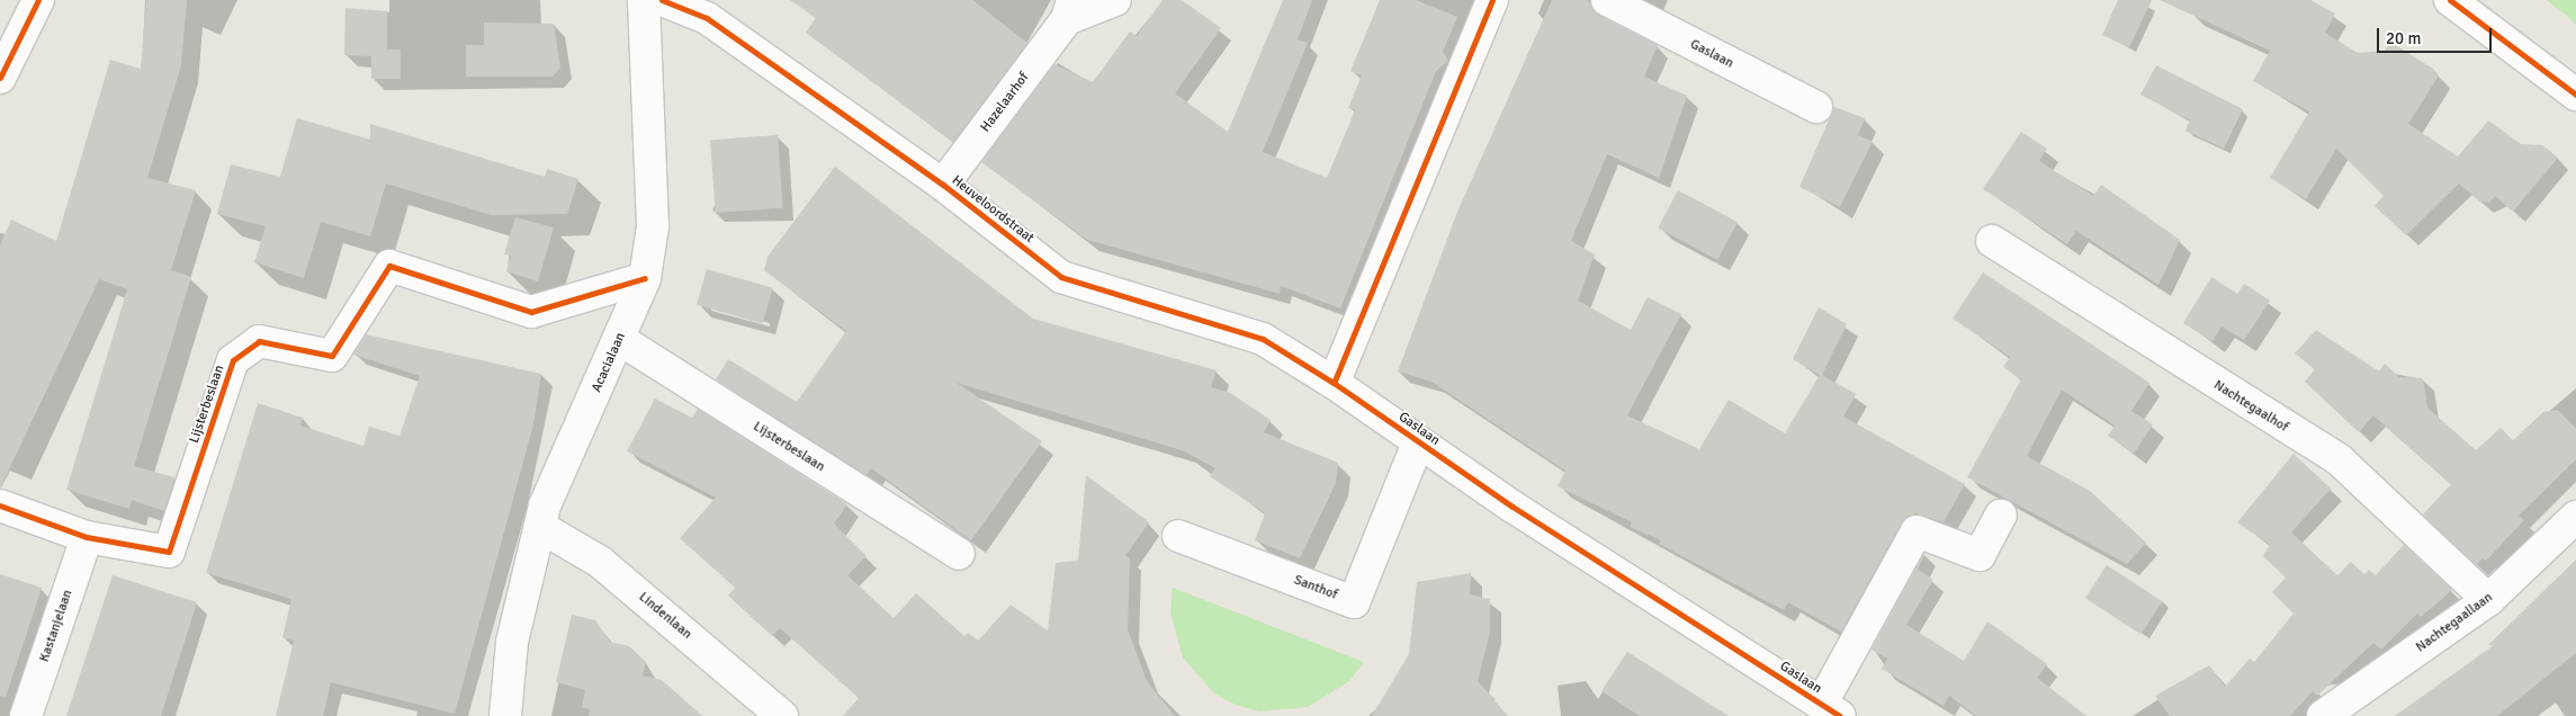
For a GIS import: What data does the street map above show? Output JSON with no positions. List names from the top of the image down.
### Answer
{
  "streets": {
    "street": [
      "Gaslaan",
      "Hazelaarhof",
      "Heuveloordstraat",
      "Acacialaan",
      "Lijsterbeslaan",
      "Nachtegaalhof",
      "Santhof",
      "Lindenlaan",
      "Nachtegaallaan",
      "Kastanjelaan"
    ]
  },
  "crossings": [
    ["Gaslaan", "Heuveloordstraat"],
    ["Gaslaan", "Santhof"],
    ["Hazelaarhof", "Heuveloordstraat"],
    ["Acacialaan", "Lijsterbeslaan"],
    ["Acacialaan", "Lindenlaan"],
    ["Lijsterbeslaan", "Kastanjelaan"],
    ["Nachtegaalhof", "Nachtegaallaan"]
  ],
  "scale_bar": "20 m"
}
